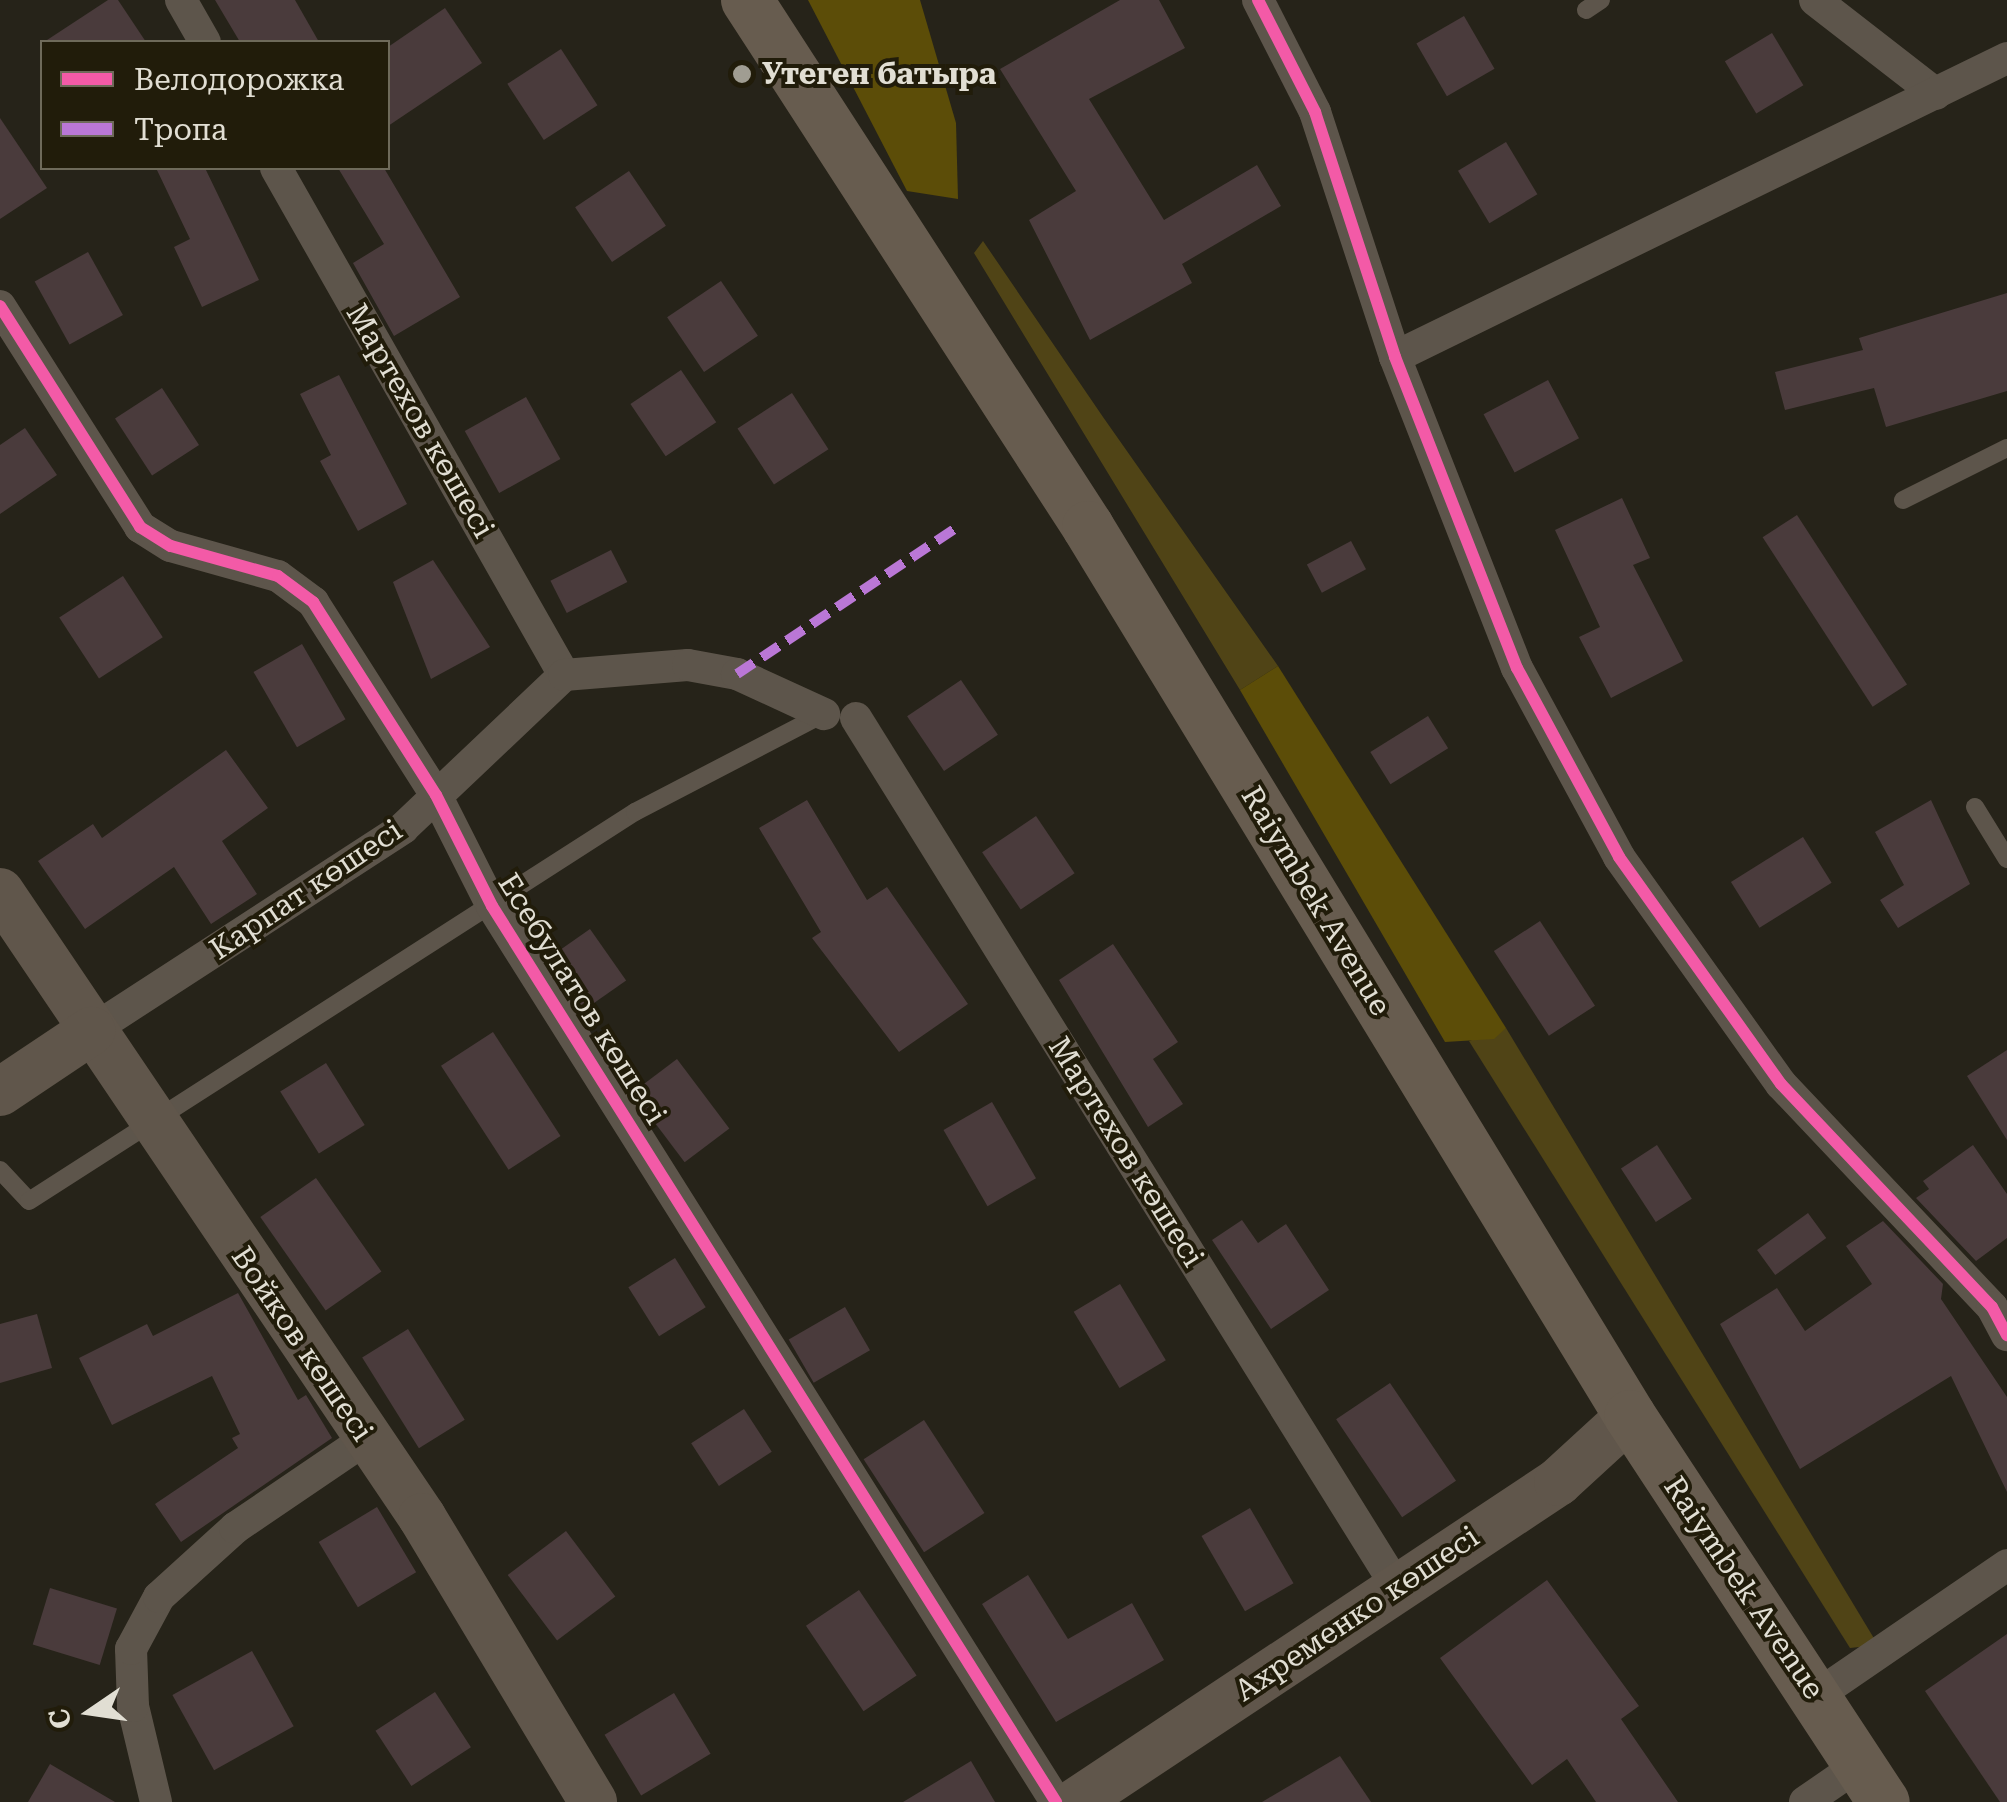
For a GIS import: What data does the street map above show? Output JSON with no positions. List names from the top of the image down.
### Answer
{
  "streets": {
    "main road": ["Raiymbek Avenue"],
    "street": [
      "Мартехов көшесі",
      "Карпат көшесі",
      "Есебулатов көшесі",
      "Войков көшесі",
      "Ахременко көшесі"
    ]
  },
  "crossings": [
    ["Мартехов көшесі", "Карпат көшесі"],
    ["Мартехов көшесі", "Ахременко көшесі"],
    ["Карпат көшесі", "Есебулатов көшесі"],
    ["Карпат көшесі", "Войков көшесі"],
    ["Raiymbek Avenue", "Ахременко көшесі"]
  ],
  "places": ["Утеген батыра"],
  "legend": ["Велодорожка", "Тропа"],
  "north": "left"
}
